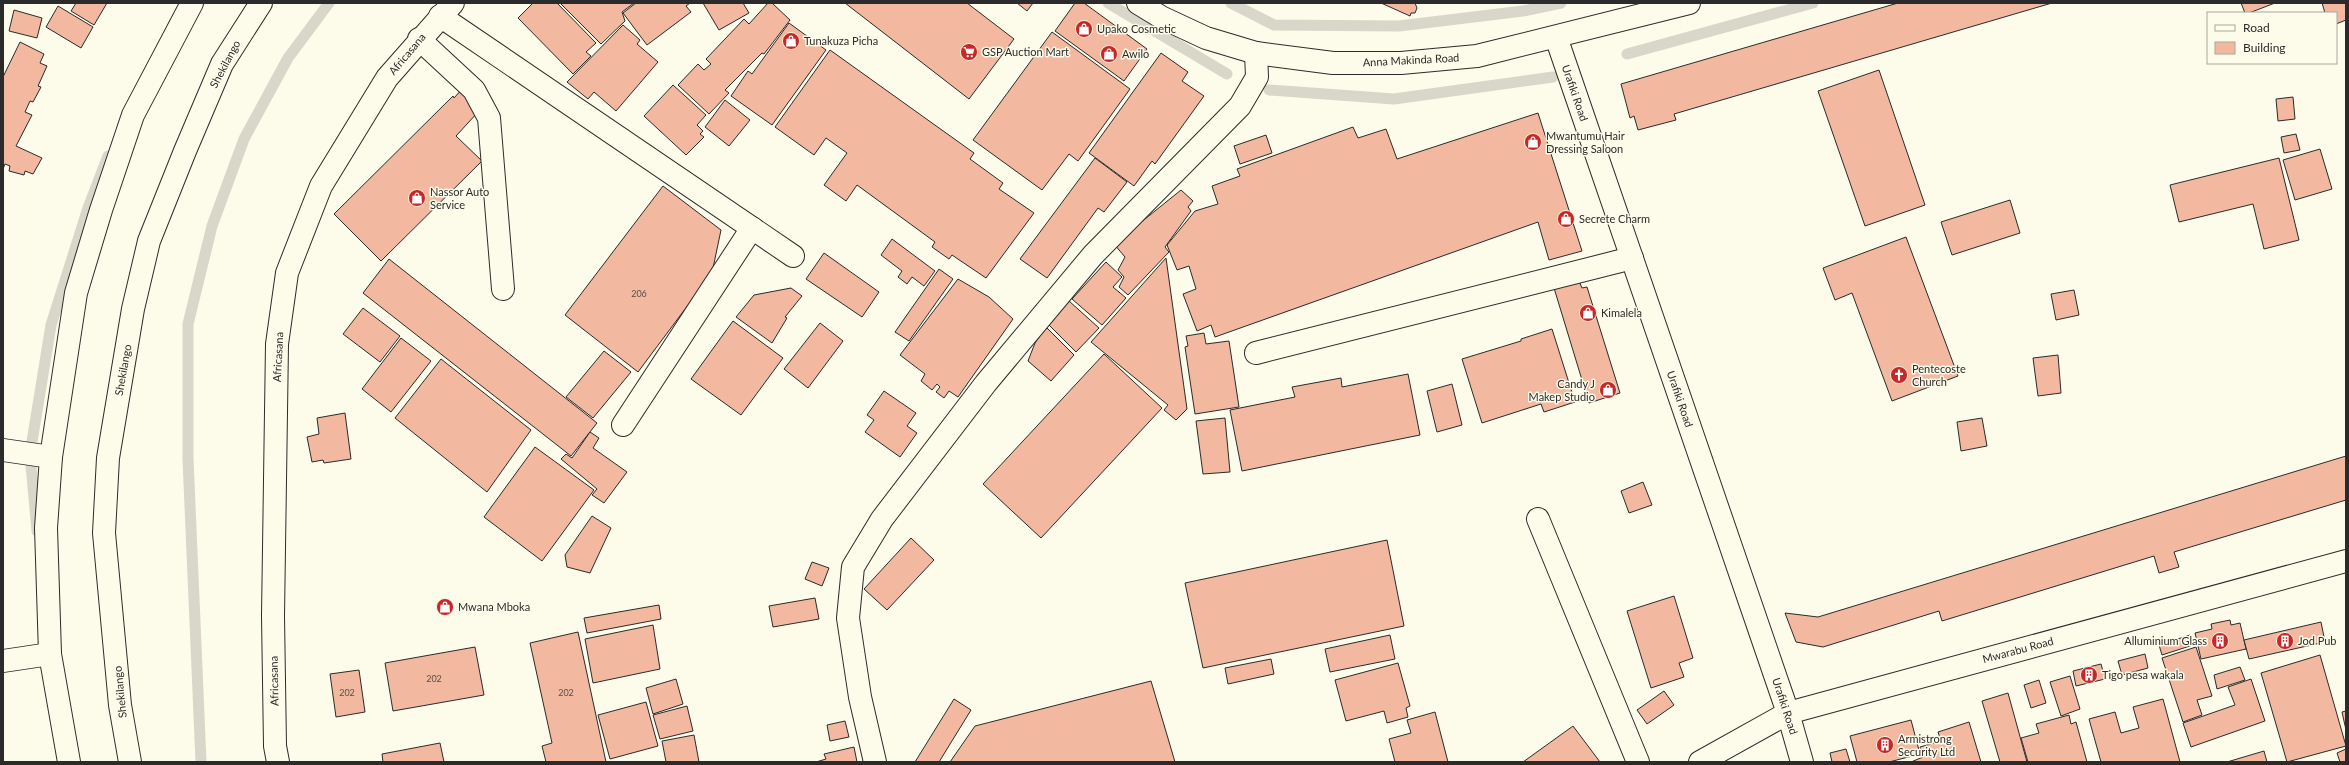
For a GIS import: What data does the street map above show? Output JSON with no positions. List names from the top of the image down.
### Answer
{
  "streets": {
    "street": [
      "Africasana",
      "Anna Makinda Road",
      "Shekilango",
      "Urafiki Road",
      "Mwarabu Road"
    ]
  },
  "crossings": [
    ["Anna Makinda Road", "Urafiki Road"],
    ["Urafiki Road", "Mwarabu Road"]
  ],
  "places": {
    "shop": [
      "Upako Cosmetic",
      "Tunakuza Picha",
      "Awilo",
      "Mwantumu Hair Dressing Saloon",
      "Nassor Auto Service",
      "Secrete Charm",
      "Kimalela",
      "Candy J Makep Studio",
      "Mwana Mboka"
    ],
    "supermarket": ["GSP Auction Mart"],
    "church": ["Pentecoste Church"],
    "building": [
      "Alluminium Glass",
      "Jod Pub",
      "Tigo pesa wakala",
      "Armistrong Security Ltd"
    ]
  },
  "house_numbers": [
    "206",
    "202",
    "202",
    "202"
  ],
  "legend": ["Road", "Building"]
}
